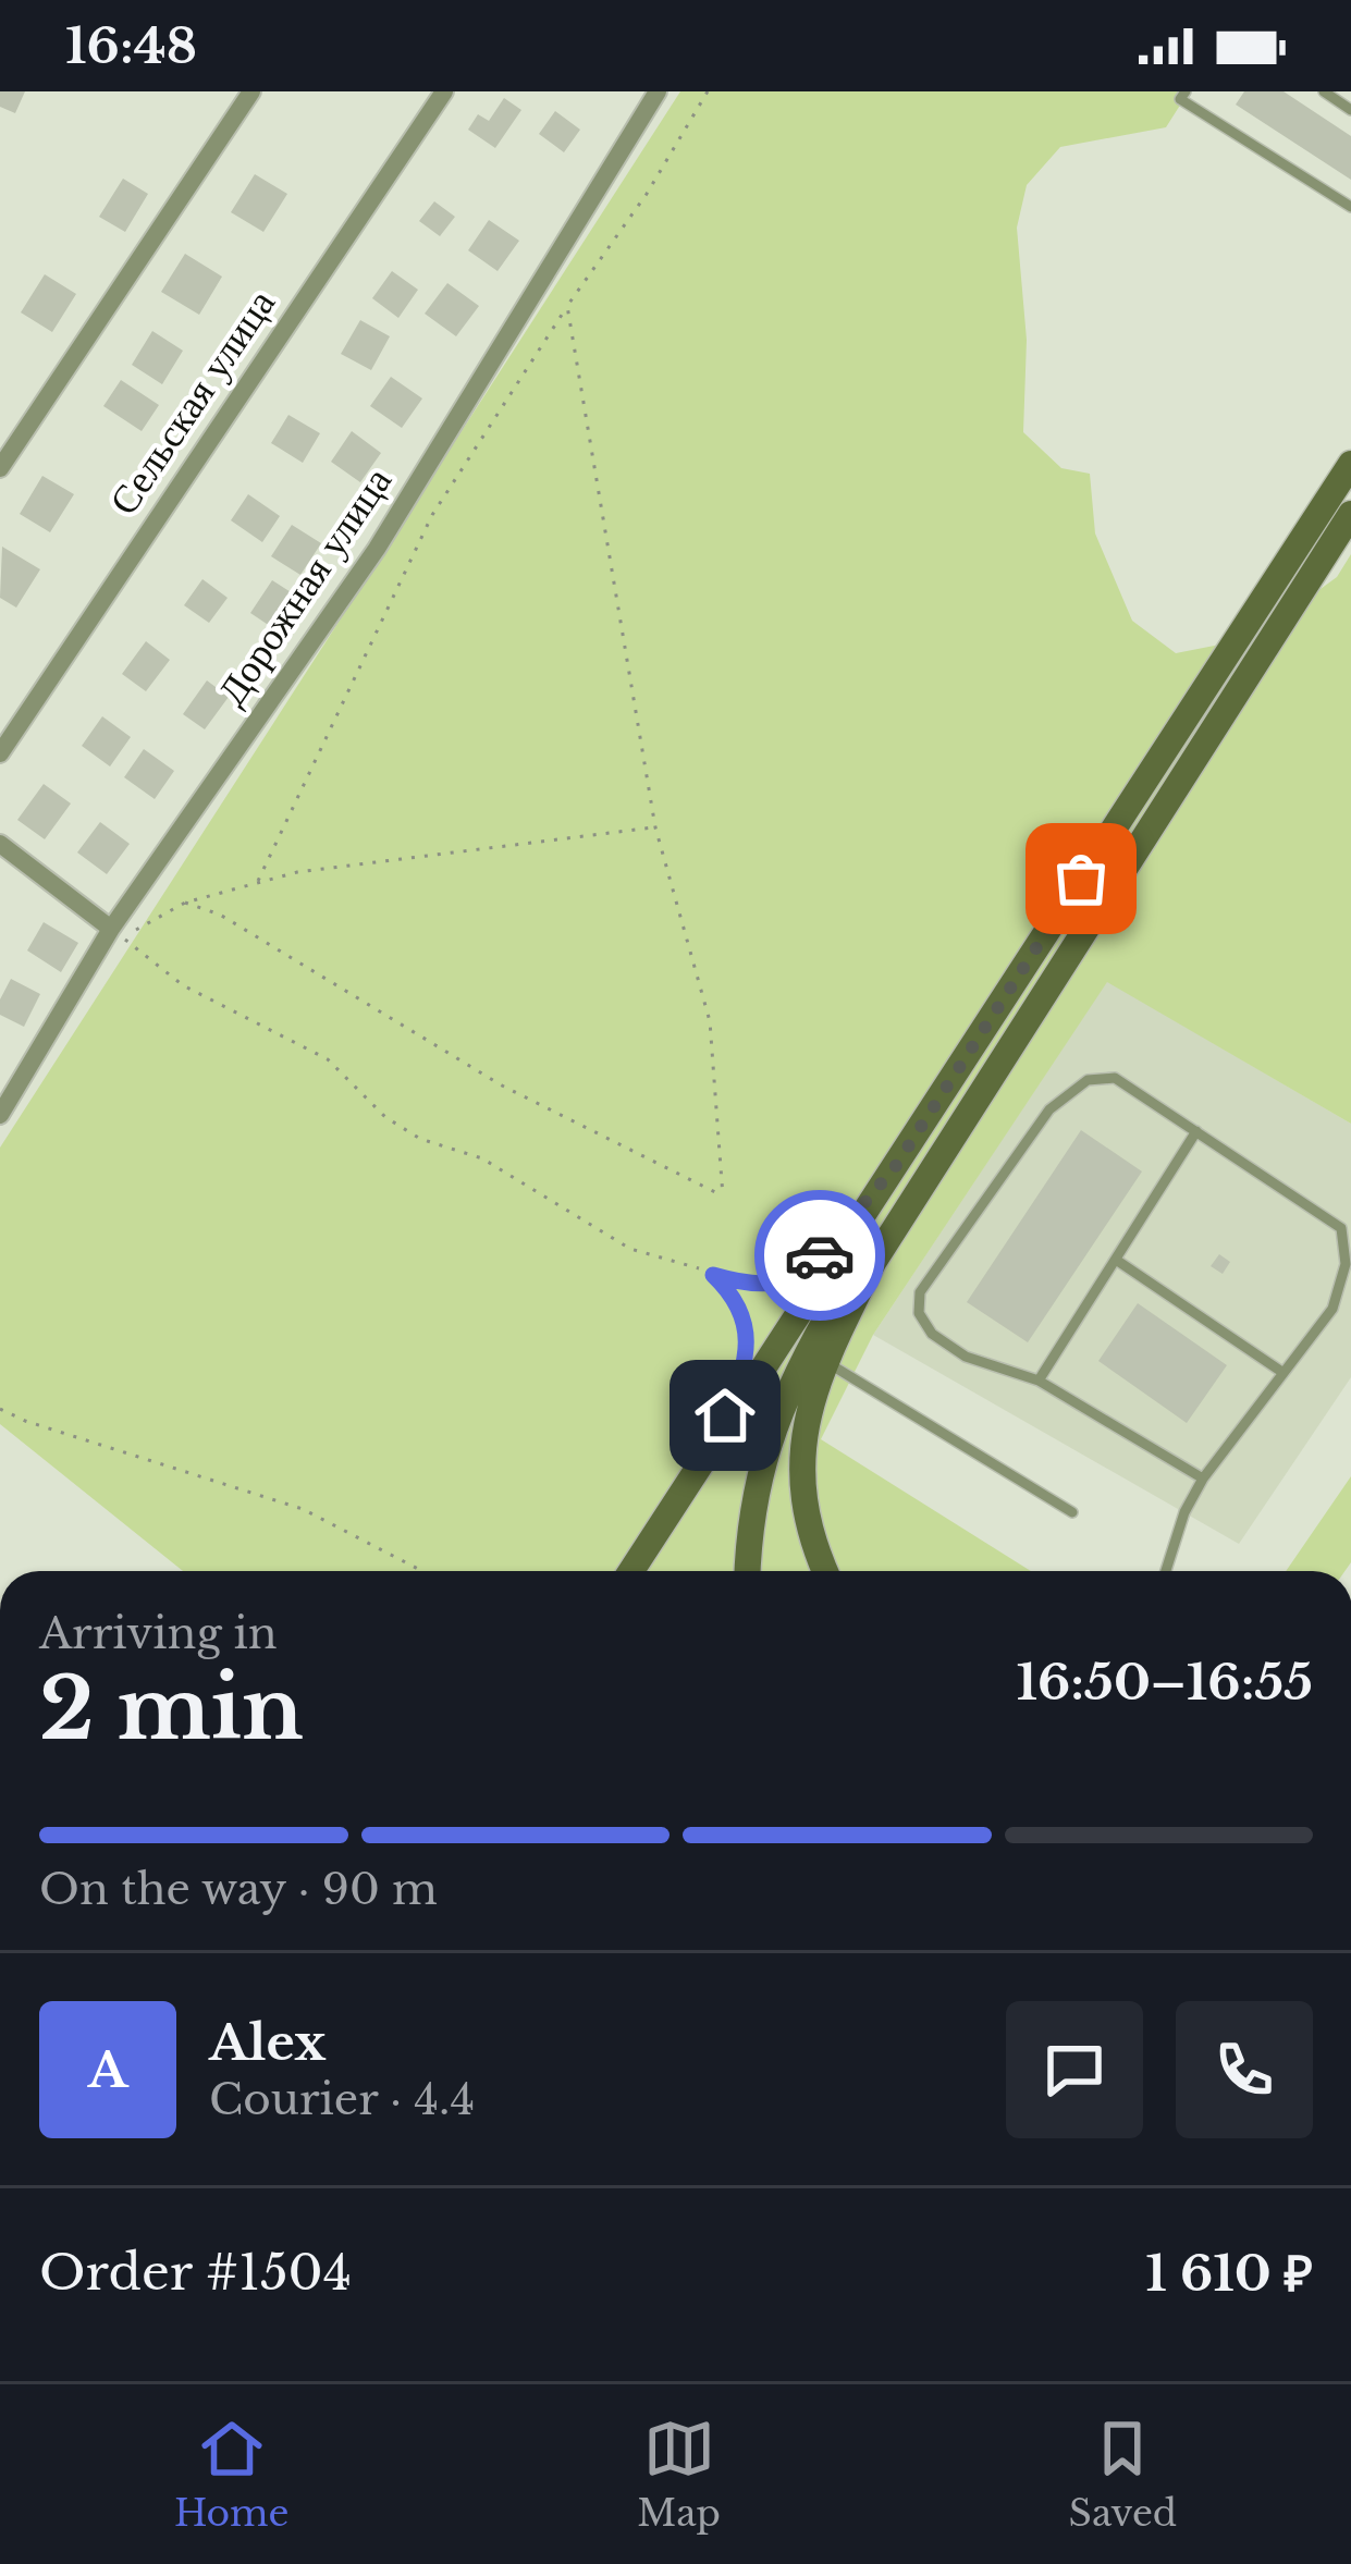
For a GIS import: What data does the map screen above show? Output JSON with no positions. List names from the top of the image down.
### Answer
{
  "streets": {
    "street": ["Сельская улица", "Дорожная улица"]
  },
  "page": {
    "status": "16:48",
    "heading": ["2 min", "Arriving in", "16:50–16:55"],
    "panel": [
      "Alex",
      "Courier · 4.4",
      "Order #1504",
      "1 610 ₽"
    ],
    "bar": "On the way · 90 m",
    "round": "A",
    "tabs": ["Home", "Map", "Saved"]
  }
}
